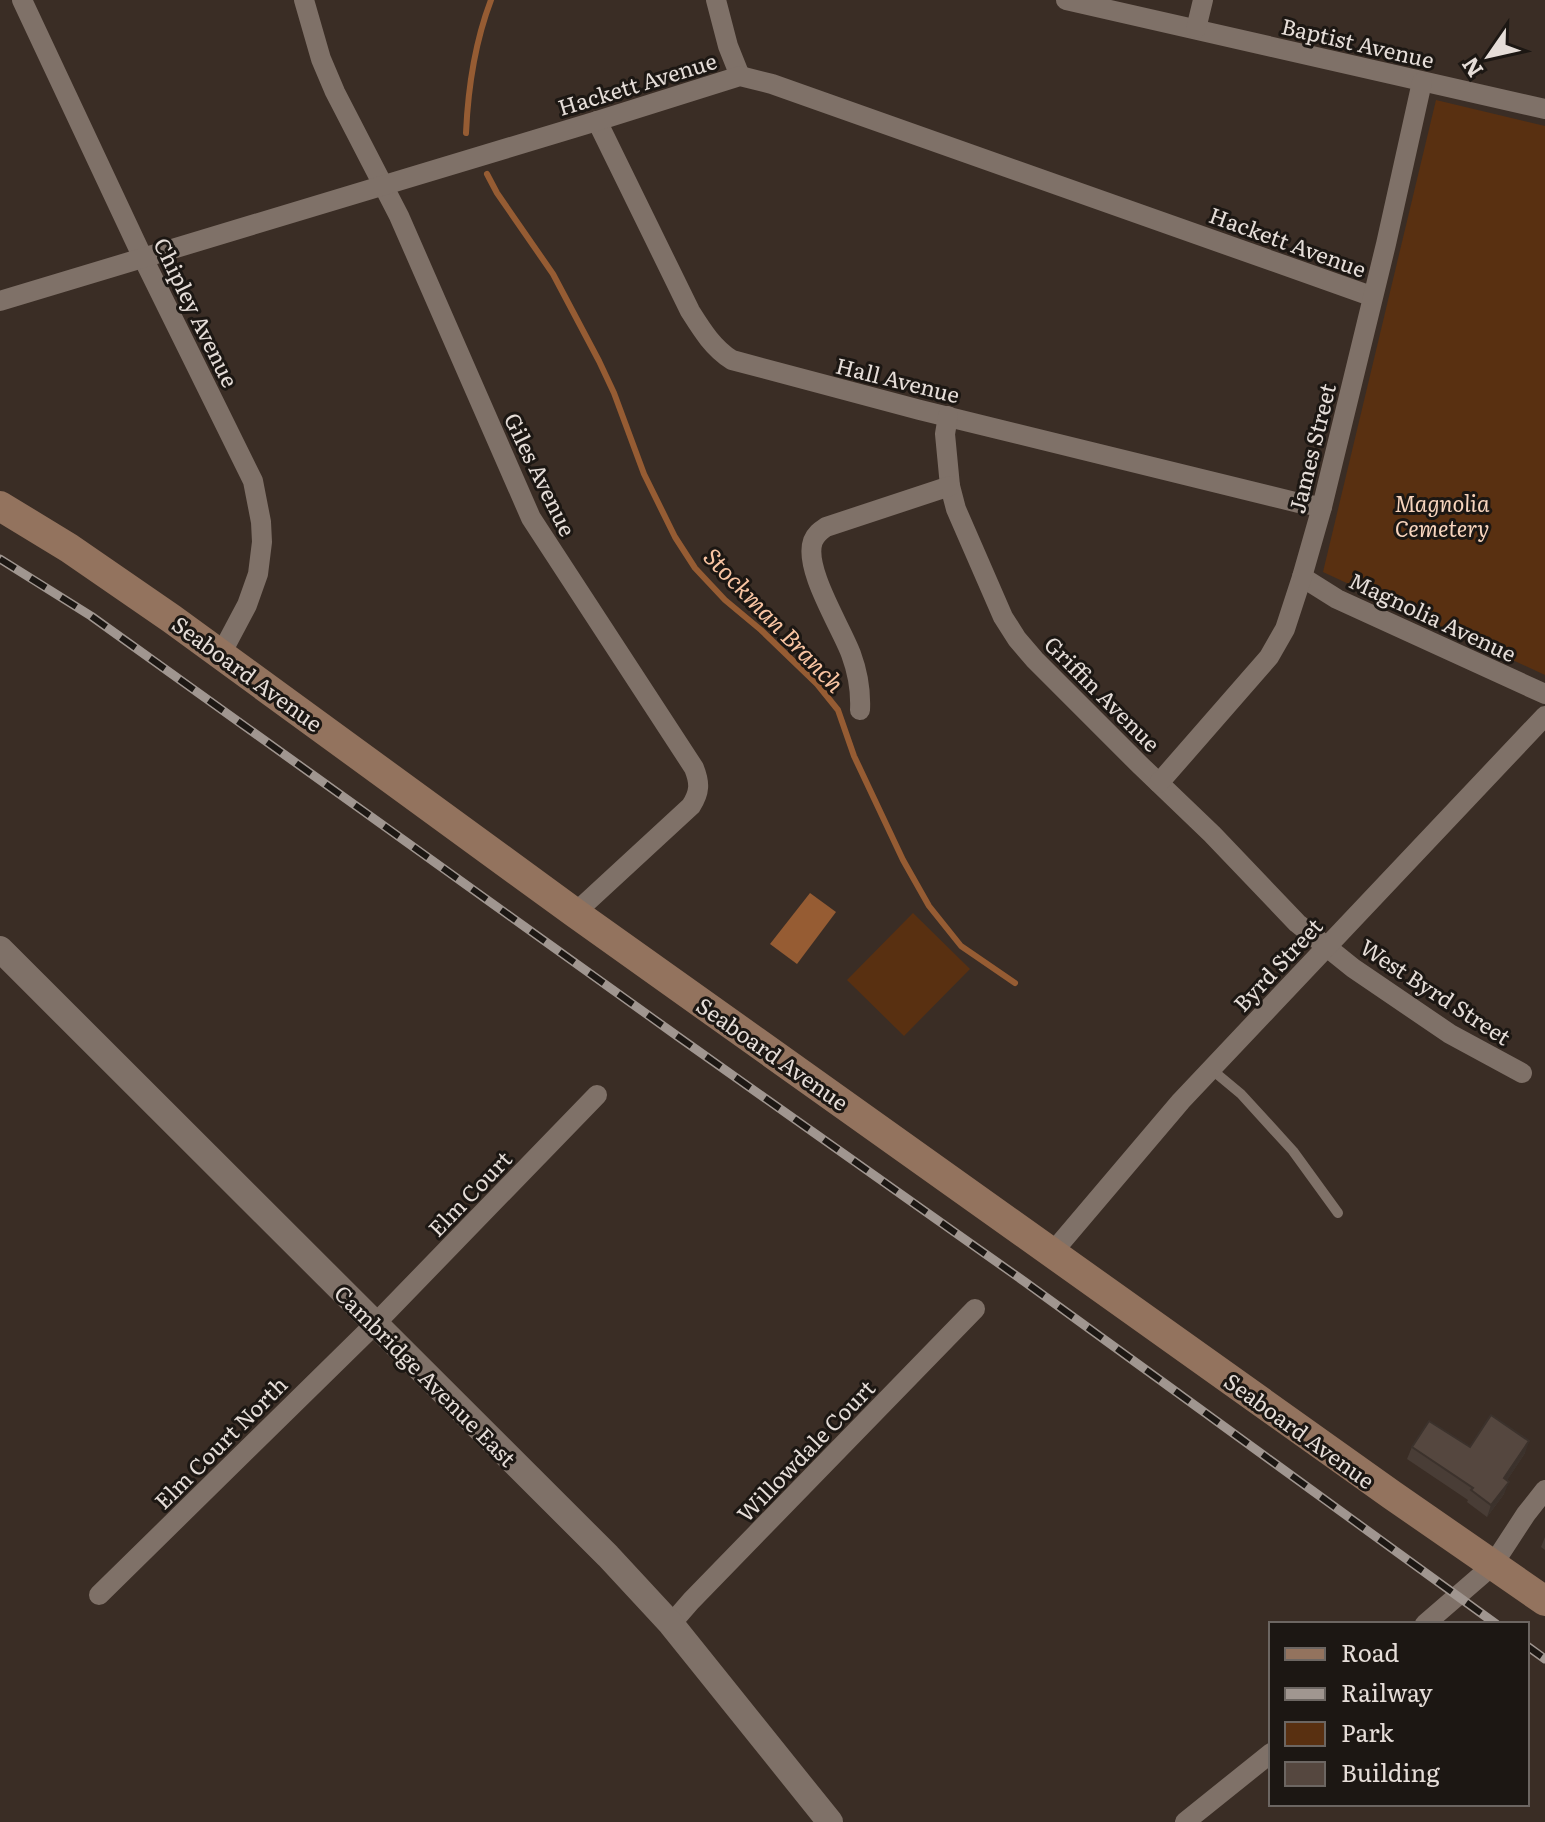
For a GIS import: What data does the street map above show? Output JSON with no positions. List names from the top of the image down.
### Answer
{
  "streets": {
    "main road": ["Seaboard Avenue"],
    "street": [
      "Baptist Avenue",
      "Hackett Avenue",
      "Chipley Avenue",
      "Hall Avenue",
      "James Street",
      "Giles Avenue",
      "Magnolia Avenue",
      "Griffin Avenue",
      "Byrd Street",
      "West Byrd Street",
      "Elm Court",
      "Cambridge Avenue East",
      "Elm Court North",
      "Willowdale Court"
    ]
  },
  "crossings": [
    ["Baptist Avenue", "James Street"],
    ["Hackett Avenue", "Chipley Avenue"],
    ["Hackett Avenue", "Hall Avenue"],
    ["Hackett Avenue", "James Street"],
    ["Hackett Avenue", "Giles Avenue"],
    ["Chipley Avenue", "Seaboard Avenue"],
    ["Hall Avenue", "James Street"],
    ["Hall Avenue", "Griffin Avenue"],
    ["James Street", "Magnolia Avenue"],
    ["James Street", "Griffin Avenue"],
    ["Giles Avenue", "Seaboard Avenue"],
    ["Seaboard Avenue", "Byrd Street"],
    ["Griffin Avenue", "Byrd Street"],
    ["Griffin Avenue", "West Byrd Street"],
    ["Byrd Street", "West Byrd Street"],
    ["Elm Court", "Cambridge Avenue East"],
    ["Elm Court", "Elm Court North"],
    ["Cambridge Avenue East", "Elm Court North"],
    ["Cambridge Avenue East", "Willowdale Court"]
  ],
  "water": ["Stockman Branch"],
  "parks": ["Magnolia Cemetery"],
  "legend": [
    "Road",
    "Railway",
    "Park",
    "Building"
  ],
  "north": "bottom left"
}
